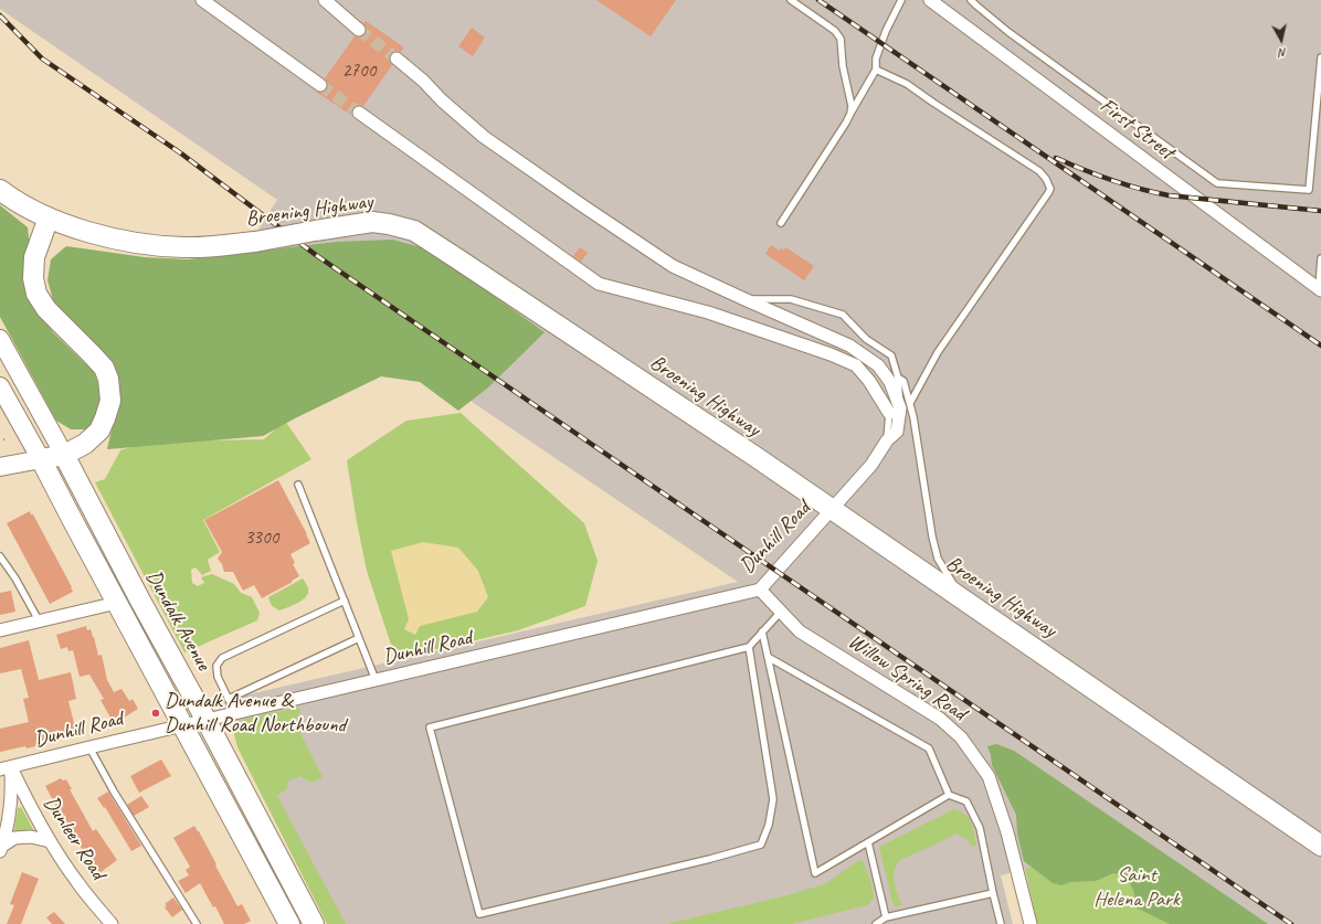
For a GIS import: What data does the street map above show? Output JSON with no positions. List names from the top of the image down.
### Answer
{
  "streets": {
    "main road": ["Broening Highway", "Dundalk Avenue"],
    "street": [
      "First Street",
      "Dunhill Road",
      "Willow Spring Road",
      "Dunleer Road"
    ]
  },
  "crossings": [
    ["Broening Highway", "Dunhill Road"],
    ["Dunhill Road", "Dundalk Avenue"],
    ["Dunhill Road", "Willow Spring Road"],
    ["Dunhill Road", "Dunleer Road"]
  ],
  "parks": ["Saint Helena Park"],
  "places": ["Dundalk Avenue & Dunhill Road Northbound"],
  "house_numbers": ["2700", "3300"],
  "north": "bottom"
}
